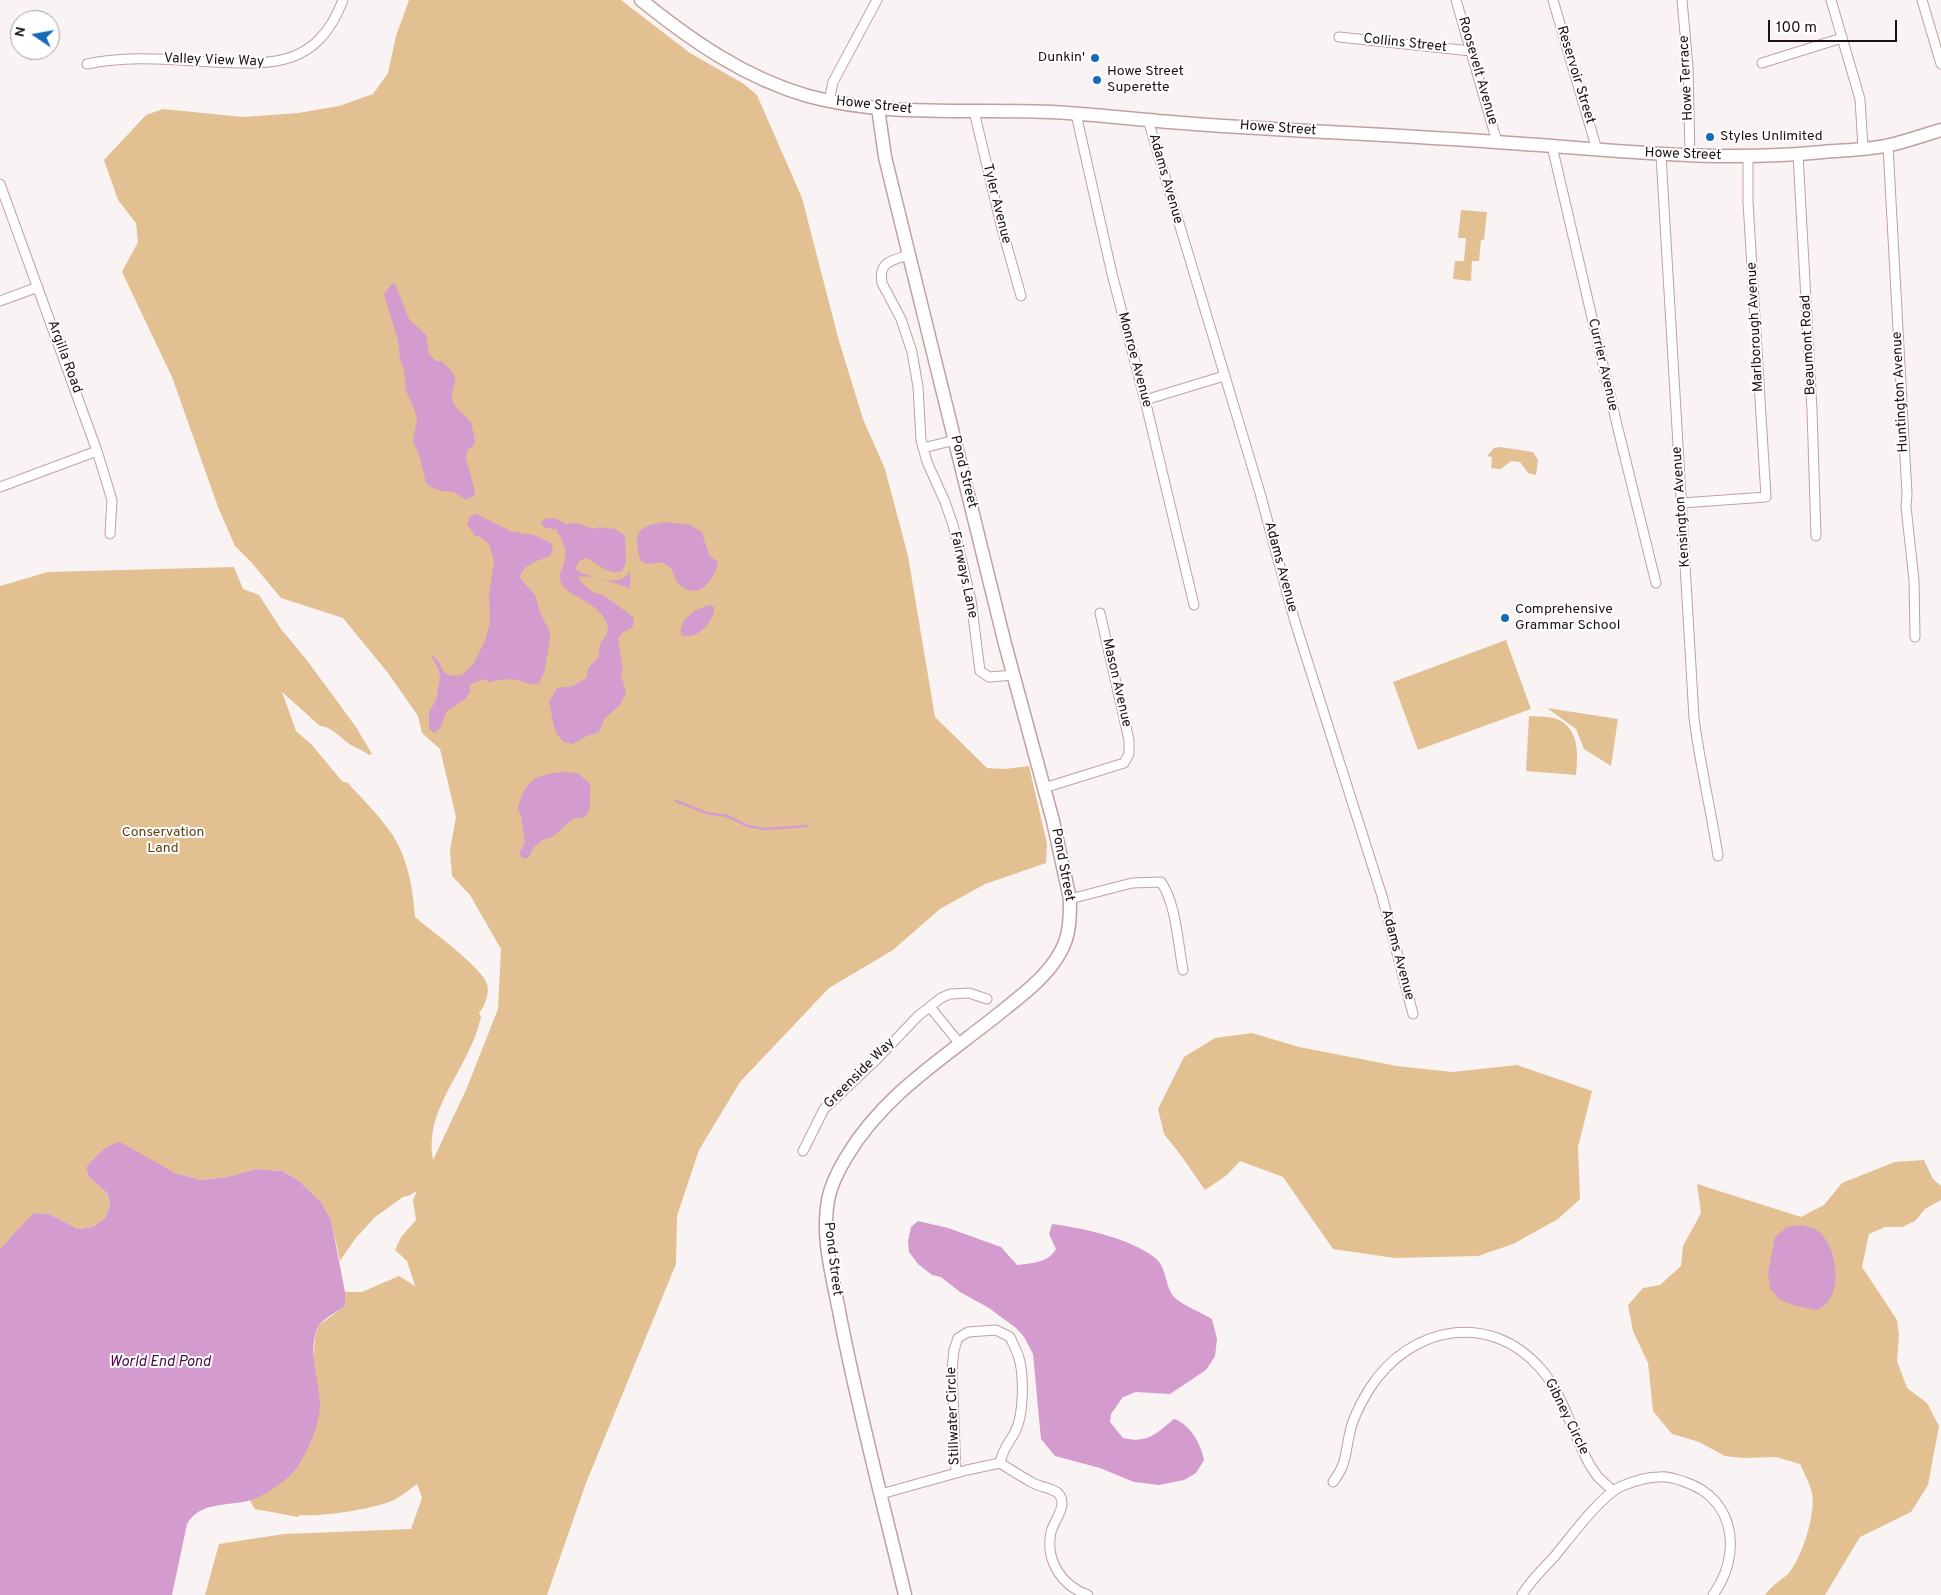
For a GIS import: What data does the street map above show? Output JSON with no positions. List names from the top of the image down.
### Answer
{
  "streets": {
    "street": [
      "Collins Street",
      "Valley View Way",
      "Roosevelt Avenue",
      "Reservoir Street",
      "Howe Terrace",
      "Howe Street",
      "Adams Avenue",
      "Tyler Avenue",
      "Marlborough Avenue",
      "Beaumont Road",
      "Argilla Road",
      "Monroe Avenue",
      "Currier Avenue",
      "Huntington Avenue",
      "Pond Street",
      "Kensington Avenue",
      "Fairways Lane",
      "Mason Avenue",
      "Greenside Way",
      "Stillwater Circle",
      "Gibney Circle"
    ]
  },
  "crossings": [
    ["Collins Street", "Roosevelt Avenue"],
    ["Roosevelt Avenue", "Howe Street"],
    ["Reservoir Street", "Howe Street"],
    ["Howe Terrace", "Howe Street"],
    ["Howe Street", "Adams Avenue"],
    ["Howe Street", "Tyler Avenue"],
    ["Howe Street", "Marlborough Avenue"],
    ["Howe Street", "Beaumont Road"],
    ["Howe Street", "Monroe Avenue"],
    ["Howe Street", "Currier Avenue"],
    ["Howe Street", "Huntington Avenue"],
    ["Howe Street", "Pond Street"],
    ["Howe Street", "Kensington Avenue"],
    ["Marlborough Avenue", "Kensington Avenue"],
    ["Pond Street", "Fairways Lane"],
    ["Pond Street", "Mason Avenue"]
  ],
  "water": ["World End Pond"],
  "parks": ["Conservation Land"],
  "places": [
    "Dunkin'",
    "Howe Street Superette",
    "Styles Unlimited",
    "Comprehensive Grammar School"
  ],
  "scale_bar": "100 m",
  "north": "left"
}
